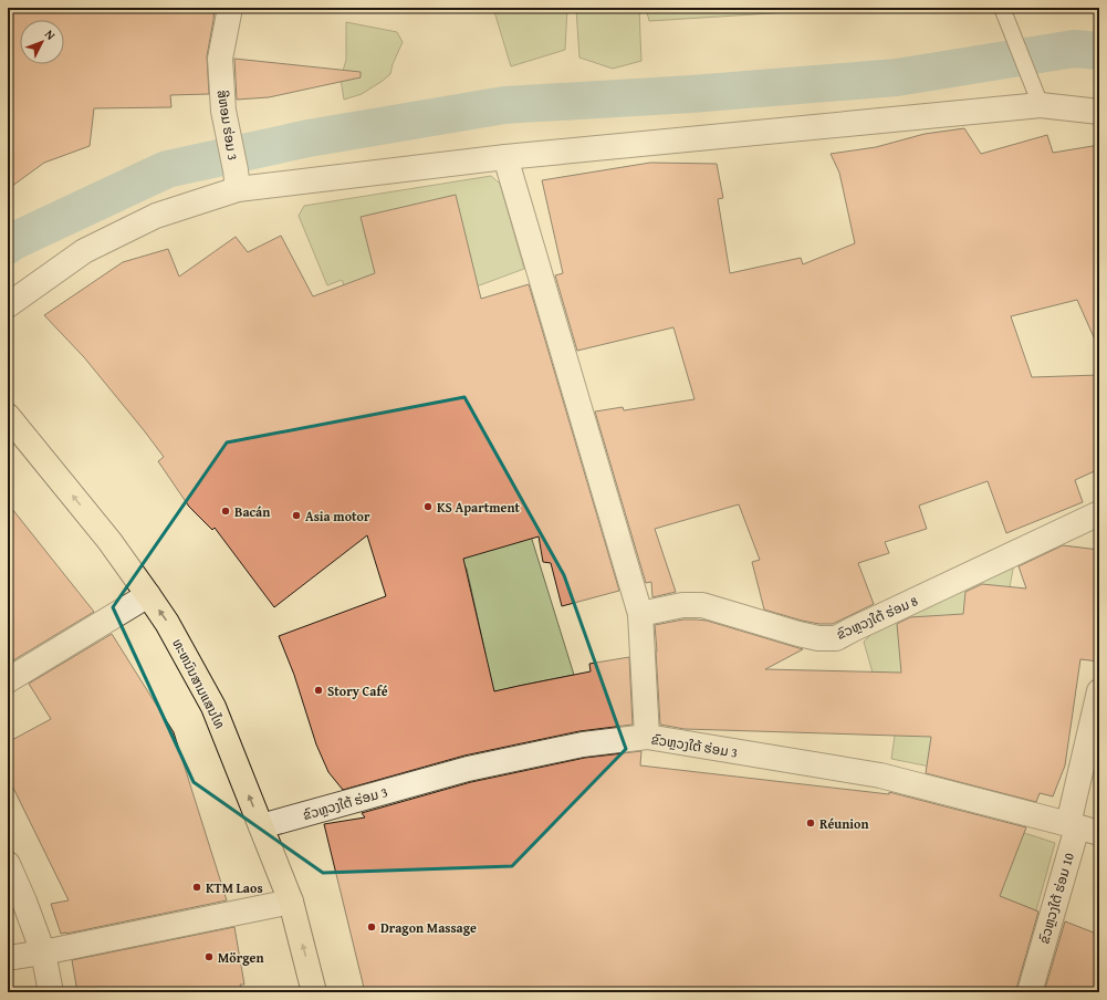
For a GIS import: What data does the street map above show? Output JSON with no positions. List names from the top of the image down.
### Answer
{
  "streets": {
    "highway": ["ທະຫນົນສາມແສນໄທ"],
    "street": [
      "ສີຫອມ ຮ່ອມ 3",
      "ຂົວຫຼວງໃຕ້ ຮ່ອມ 8",
      "ຂົວຫຼວງໃຕ້ ຮ່ອມ 3",
      "ຂົວຫຼວງໃຕ້ ຮ່ອມ 10"
    ]
  },
  "crossings": [
    ["ທະຫນົນສາມແສນໄທ", "ຂົວຫຼວງໃຕ້ ຮ່ອມ 3"],
    ["ຂົວຫຼວງໃຕ້ ຮ່ອມ 3", "ຂົວຫຼວງໃຕ້ ຮ່ອມ 10"]
  ],
  "one_way": ["ທະຫນົນສາມແສນໄທ"],
  "places": [
    "KS Apartment",
    "Bacán",
    "Asia motor",
    "Story Café",
    "Réunion",
    "KTM Laos",
    "Dragon Massage",
    "Mörgen"
  ],
  "north": "top right"
}
